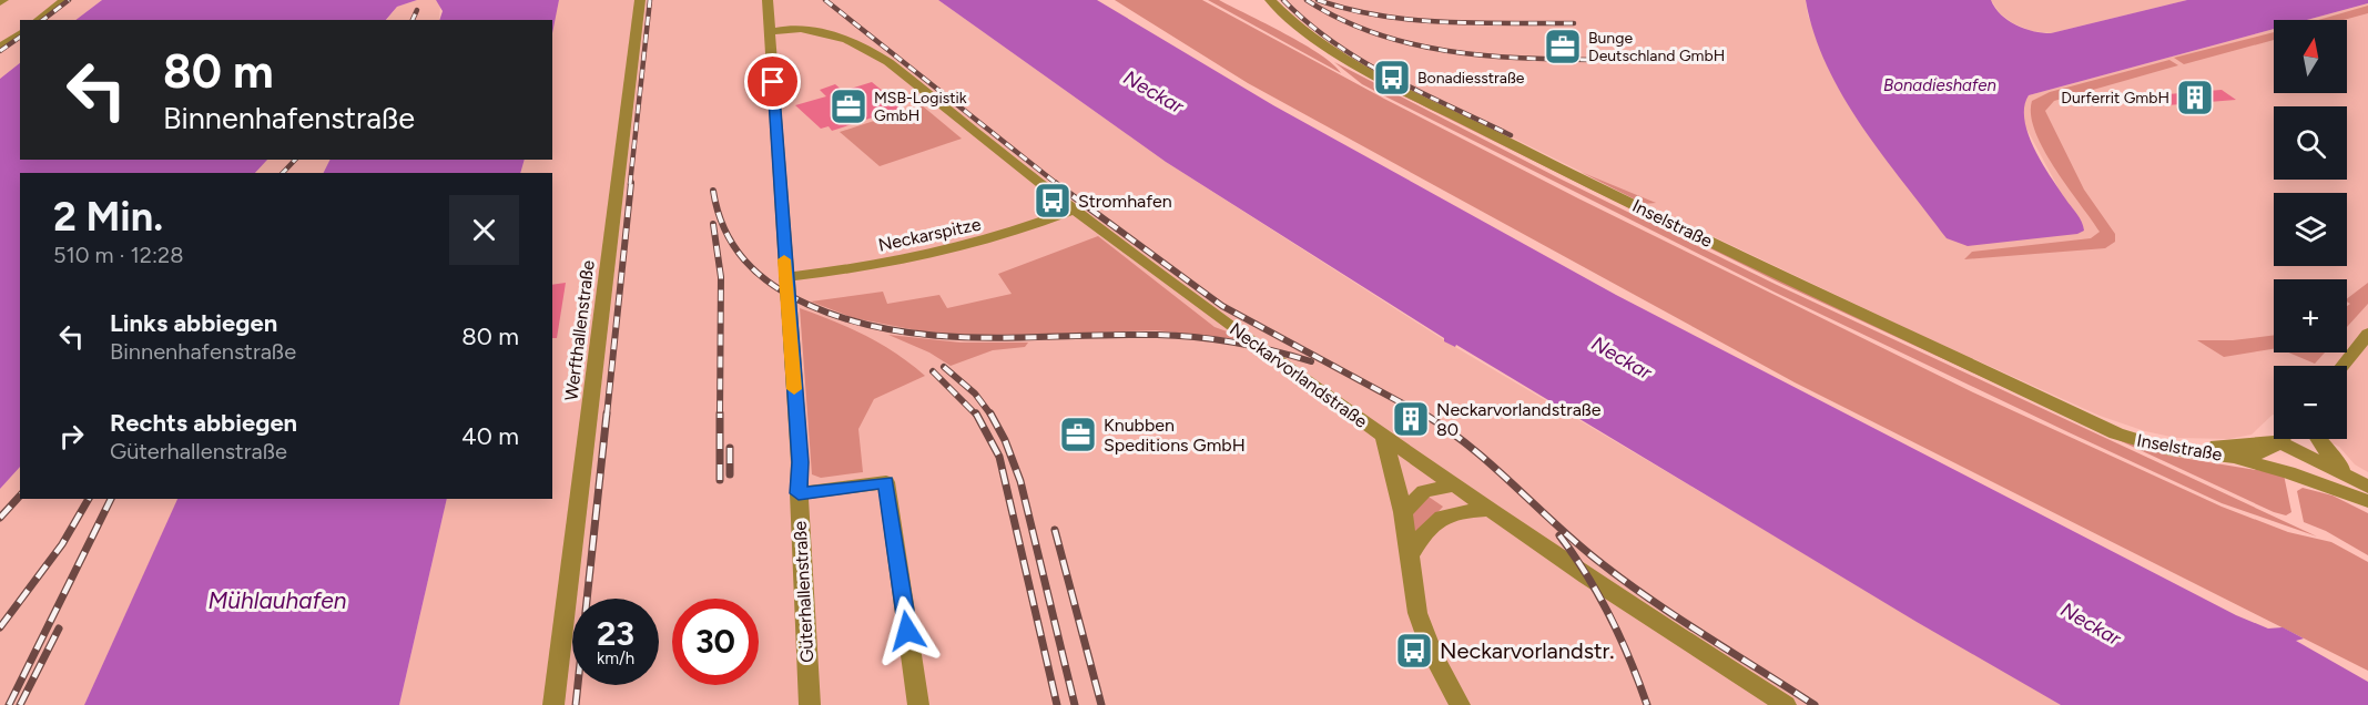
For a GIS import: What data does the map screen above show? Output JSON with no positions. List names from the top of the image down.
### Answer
{
  "streets": {
    "street": [
      "Inselstraße",
      "Neckarspitze",
      "Werfthallenstraße",
      "Neckarvorlandstraße",
      "Güterhallenstraße"
    ]
  },
  "crossings": [
    ["Neckarspitze", "Neckarvorlandstraße"],
    ["Neckarspitze", "Güterhallenstraße"],
    ["Neckarvorlandstraße", "Güterhallenstraße"]
  ],
  "water": ["Bonadieshafen", "Neckar", "Mühlauhafen"],
  "places": {
    "office": ["Bunge Deutschland GmbH", "MSB-Logistik GmbH", "Knubben Speditions GmbH"],
    "bus stop": ["Bonadiesstraße", "Stromhafen", "Neckarvorlandstr."],
    "building": ["Durferrit GmbH", "Neckarvorlandstraße 80"]
  },
  "north": "top",
  "page": {
    "map_buttons": ["+", "−"],
    "turn": ["80 m", "Binnenhafenstraße"],
    "heading": ["2 Min.", "510 m · 12:28"],
    "list": [
      {
        "name": "Links abbiegen",
        "note": "Binnenhafenstraße",
        "value": "80 m"
      },
      {
        "name": "Rechts abbiegen",
        "note": "Güterhallenstraße",
        "value": "40 m"
      }
    ],
    "speed": "23 km/h",
    "limit": "30"
  }
}
